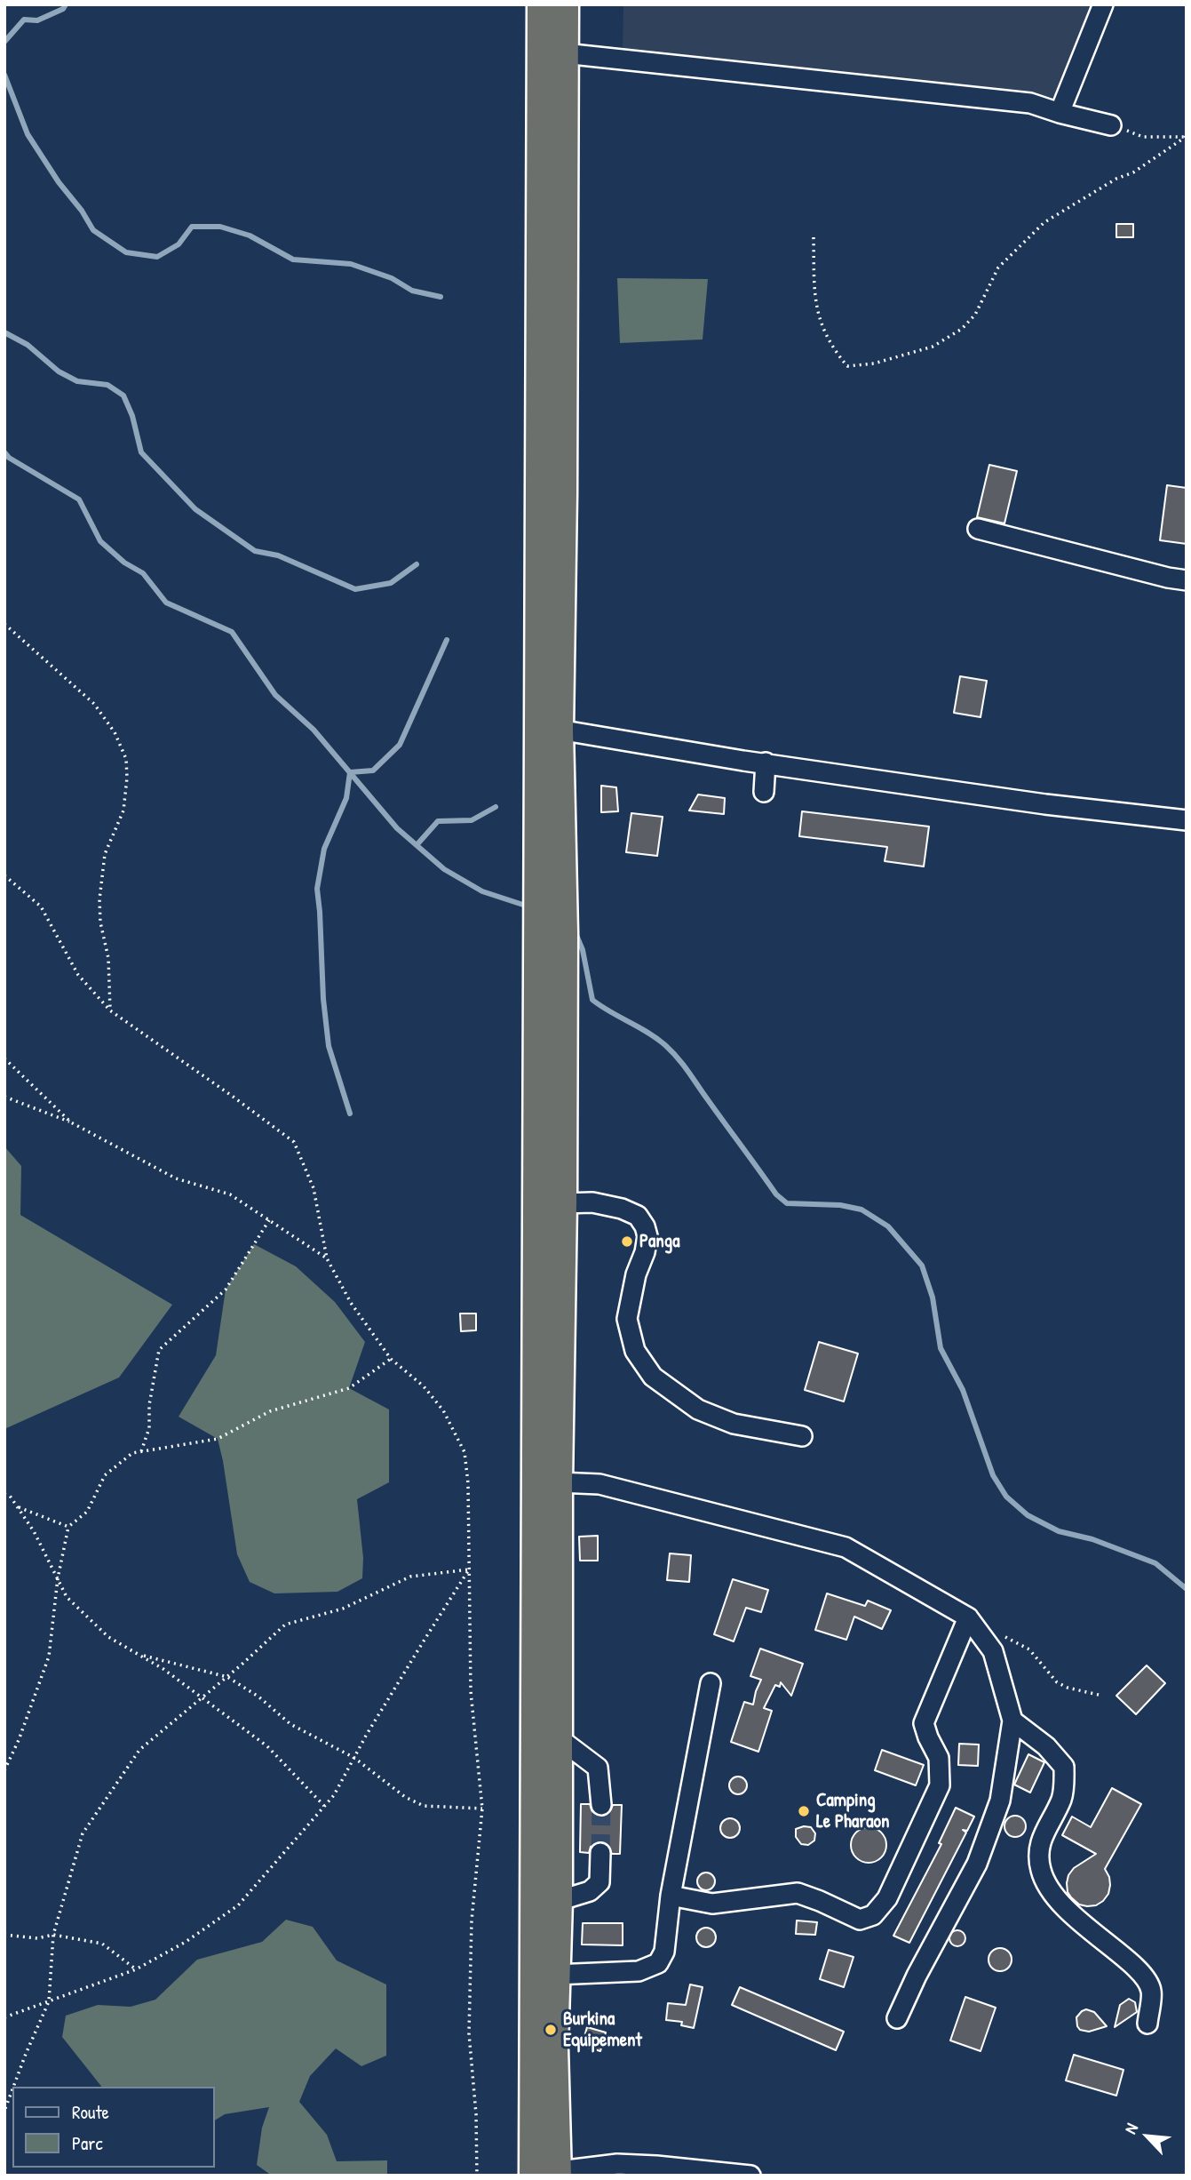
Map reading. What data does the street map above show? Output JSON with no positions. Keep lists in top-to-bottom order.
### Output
{
  "places": ["Panga", "Camping Le Pharaon", "Burkina Equipement"],
  "legend": ["Route", "Parc"],
  "north": "top left"
}
